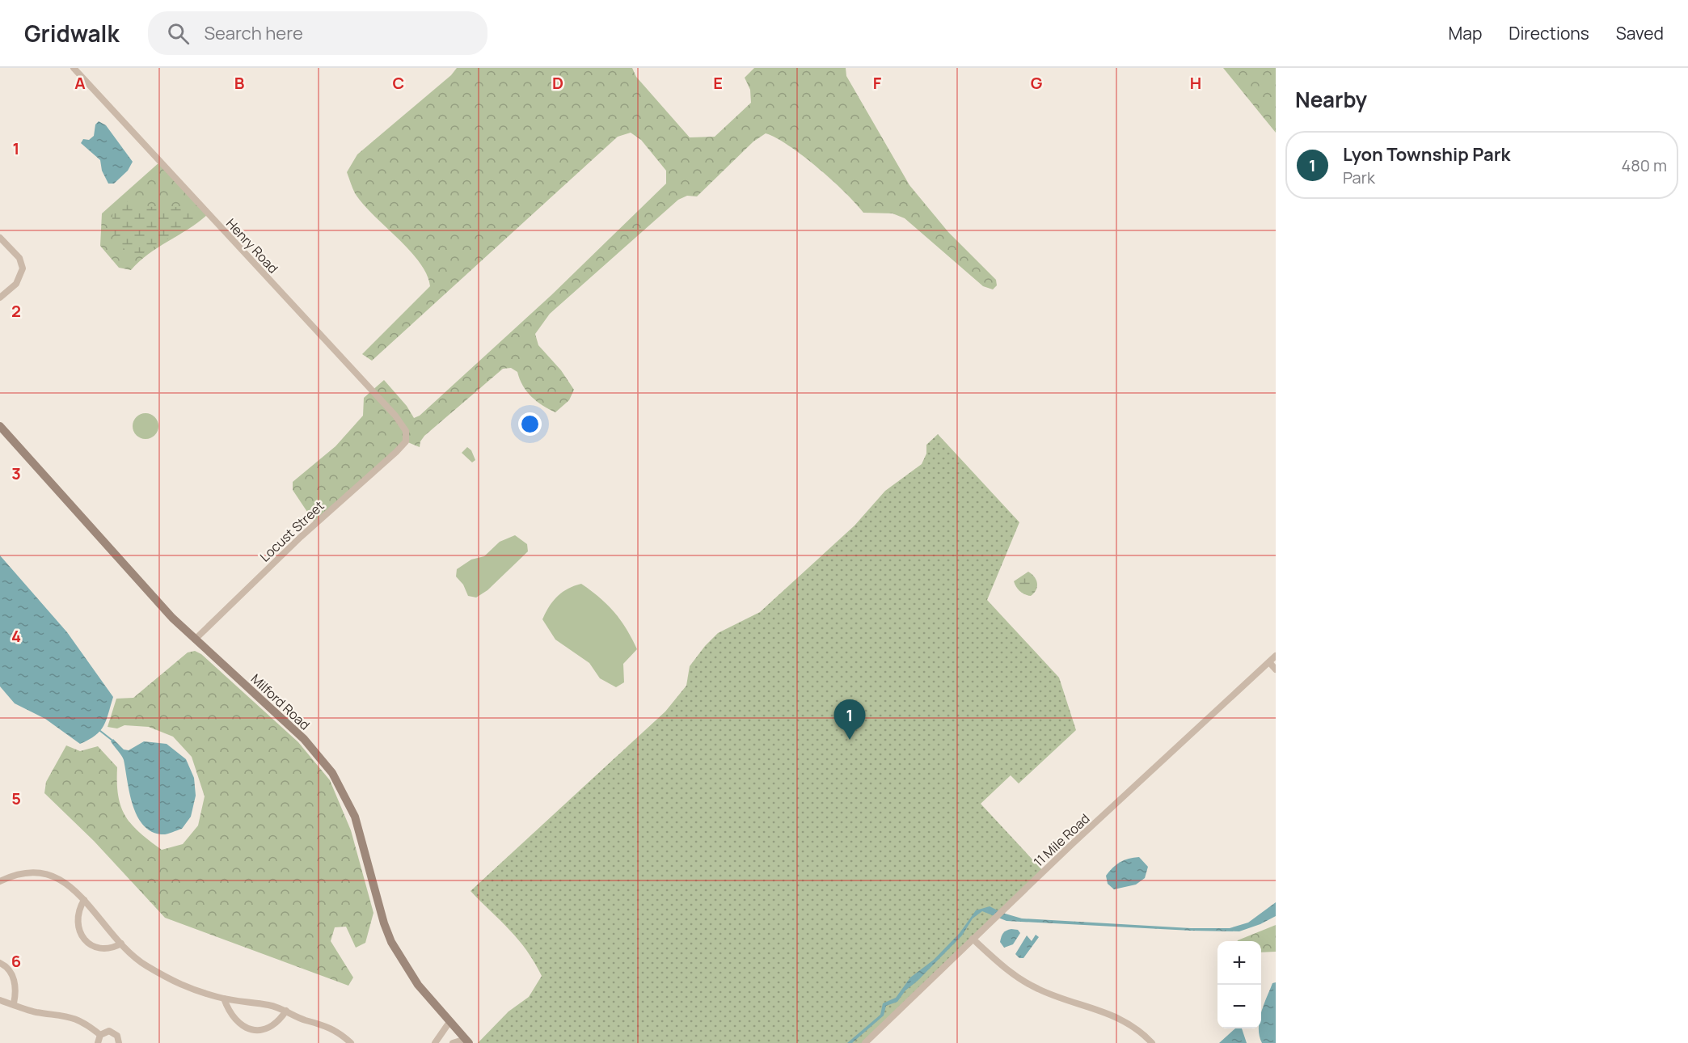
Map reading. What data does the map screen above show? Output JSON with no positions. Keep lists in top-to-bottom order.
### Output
{
  "streets": {
    "street": [
      "Henry Road",
      "Locust Street",
      "Milford Road",
      "11 Mile Road"
    ]
  },
  "crossings": [
    ["Henry Road", "Locust Street"],
    ["Locust Street", "Milford Road"]
  ],
  "page": {
    "header": "Gridwalk",
    "search": "Search here",
    "nav": ["Map", "Directions", "Saved"],
    "heading": "Nearby",
    "list": [
      {
        "mark": "1",
        "name": "Lyon Township Park",
        "note": "Park",
        "value": "480 m"
      }
    ],
    "pins": "1",
    "map_buttons": ["+", "−"]
  },
  "grid": {
    "columns": [
      "A",
      "B",
      "C",
      "D",
      "E",
      "F",
      "G",
      "H"
    ],
    "rows": [
      "1",
      "2",
      "3",
      "4",
      "5",
      "6"
    ]
  }
}
